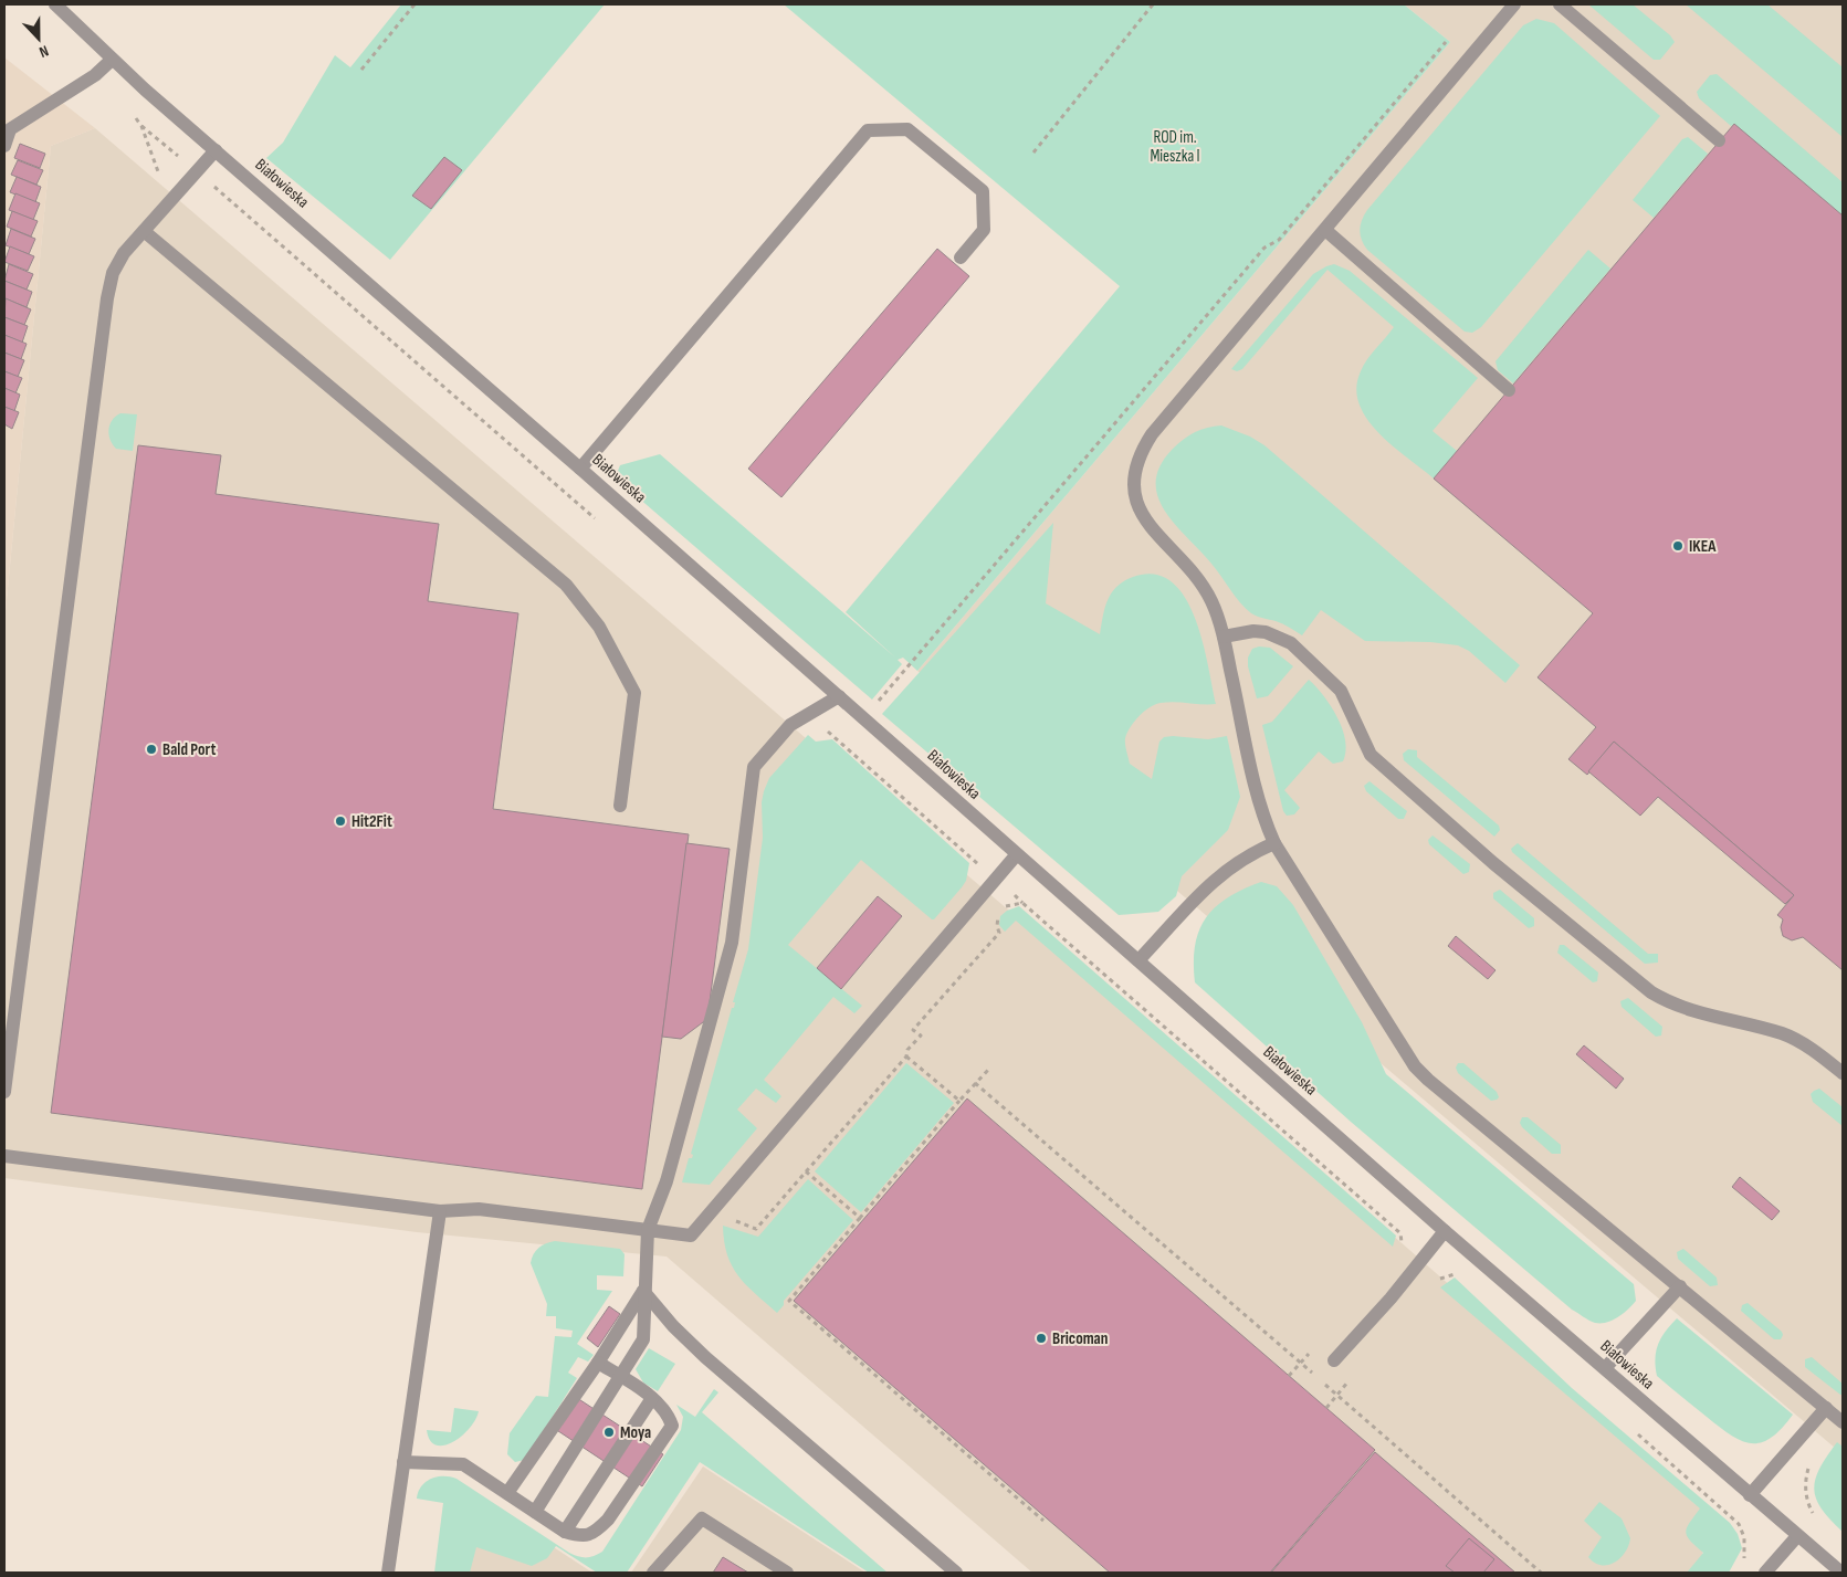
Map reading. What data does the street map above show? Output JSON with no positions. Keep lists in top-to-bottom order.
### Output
{
  "streets": {
    "street": ["Białowieska"]
  },
  "parks": ["ROD im. Mieszka I"],
  "places": [
    "IKEA",
    "Bald Port",
    "Hit2Fit",
    "Bricoman",
    "Moya"
  ],
  "north": "bottom"
}
